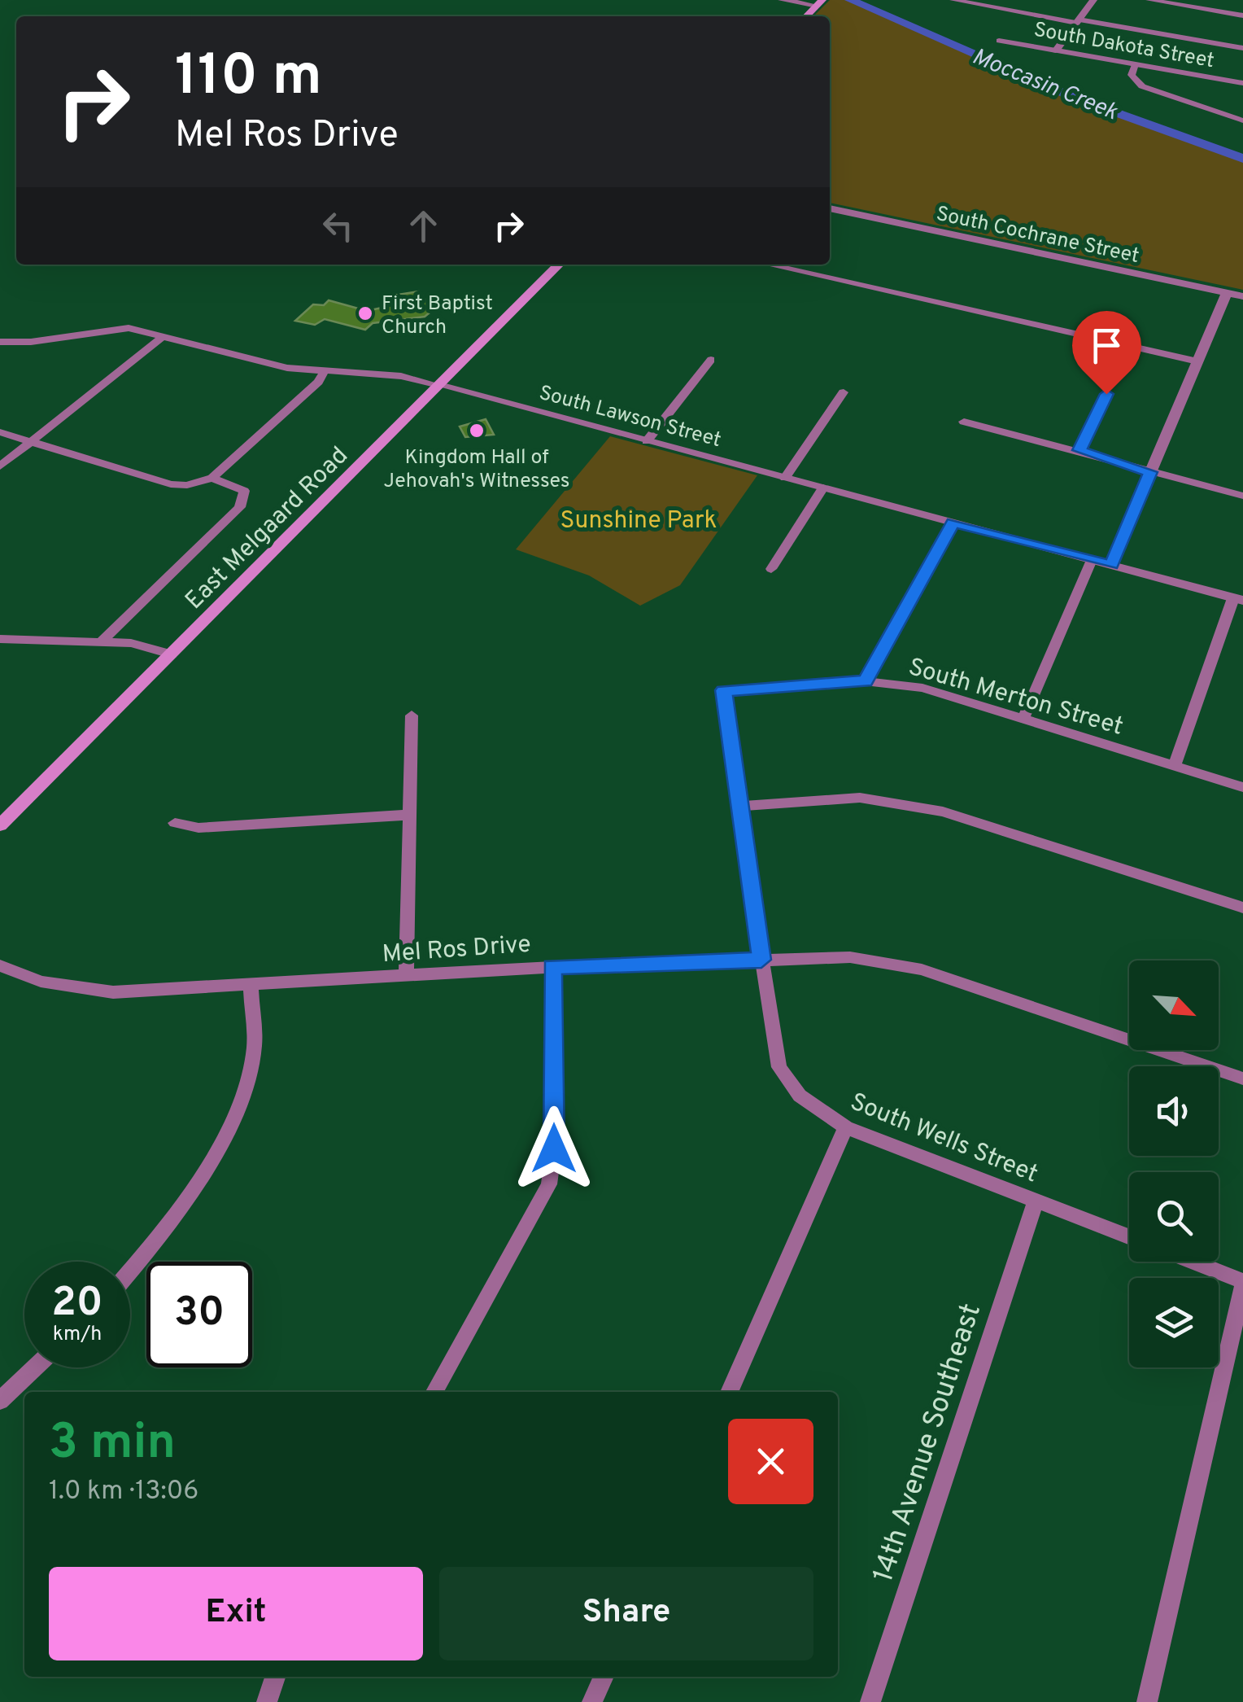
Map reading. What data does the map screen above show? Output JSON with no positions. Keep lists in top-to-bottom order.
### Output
{
  "streets": {
    "main road": ["East Melgaard Road"],
    "street": [
      "South Dakota Street",
      "South Cochrane Street",
      "South Lawson Street",
      "South Merton Street",
      "Mel Ros Drive",
      "South Wells Street",
      "14th Avenue Southeast"
    ]
  },
  "crossings": [
    ["South Lawson Street", "East Melgaard Road"],
    ["South Merton Street", "South Wells Street"],
    ["Mel Ros Drive", "South Wells Street"],
    ["South Wells Street", "14th Avenue Southeast"]
  ],
  "water": ["Moccasin Creek"],
  "parks": ["Sunshine Park"],
  "places": ["First Baptist Church", "Kingdom Hall of Jehovah's Witnesses"],
  "north": "bottom right",
  "page": {
    "turn": ["110 m", "Mel Ros Drive"],
    "speed": "20 km/h",
    "limit": "30",
    "heading": ["3 min", "1.0 km · 13:06"],
    "buttons": ["Exit", "Share"]
  }
}
